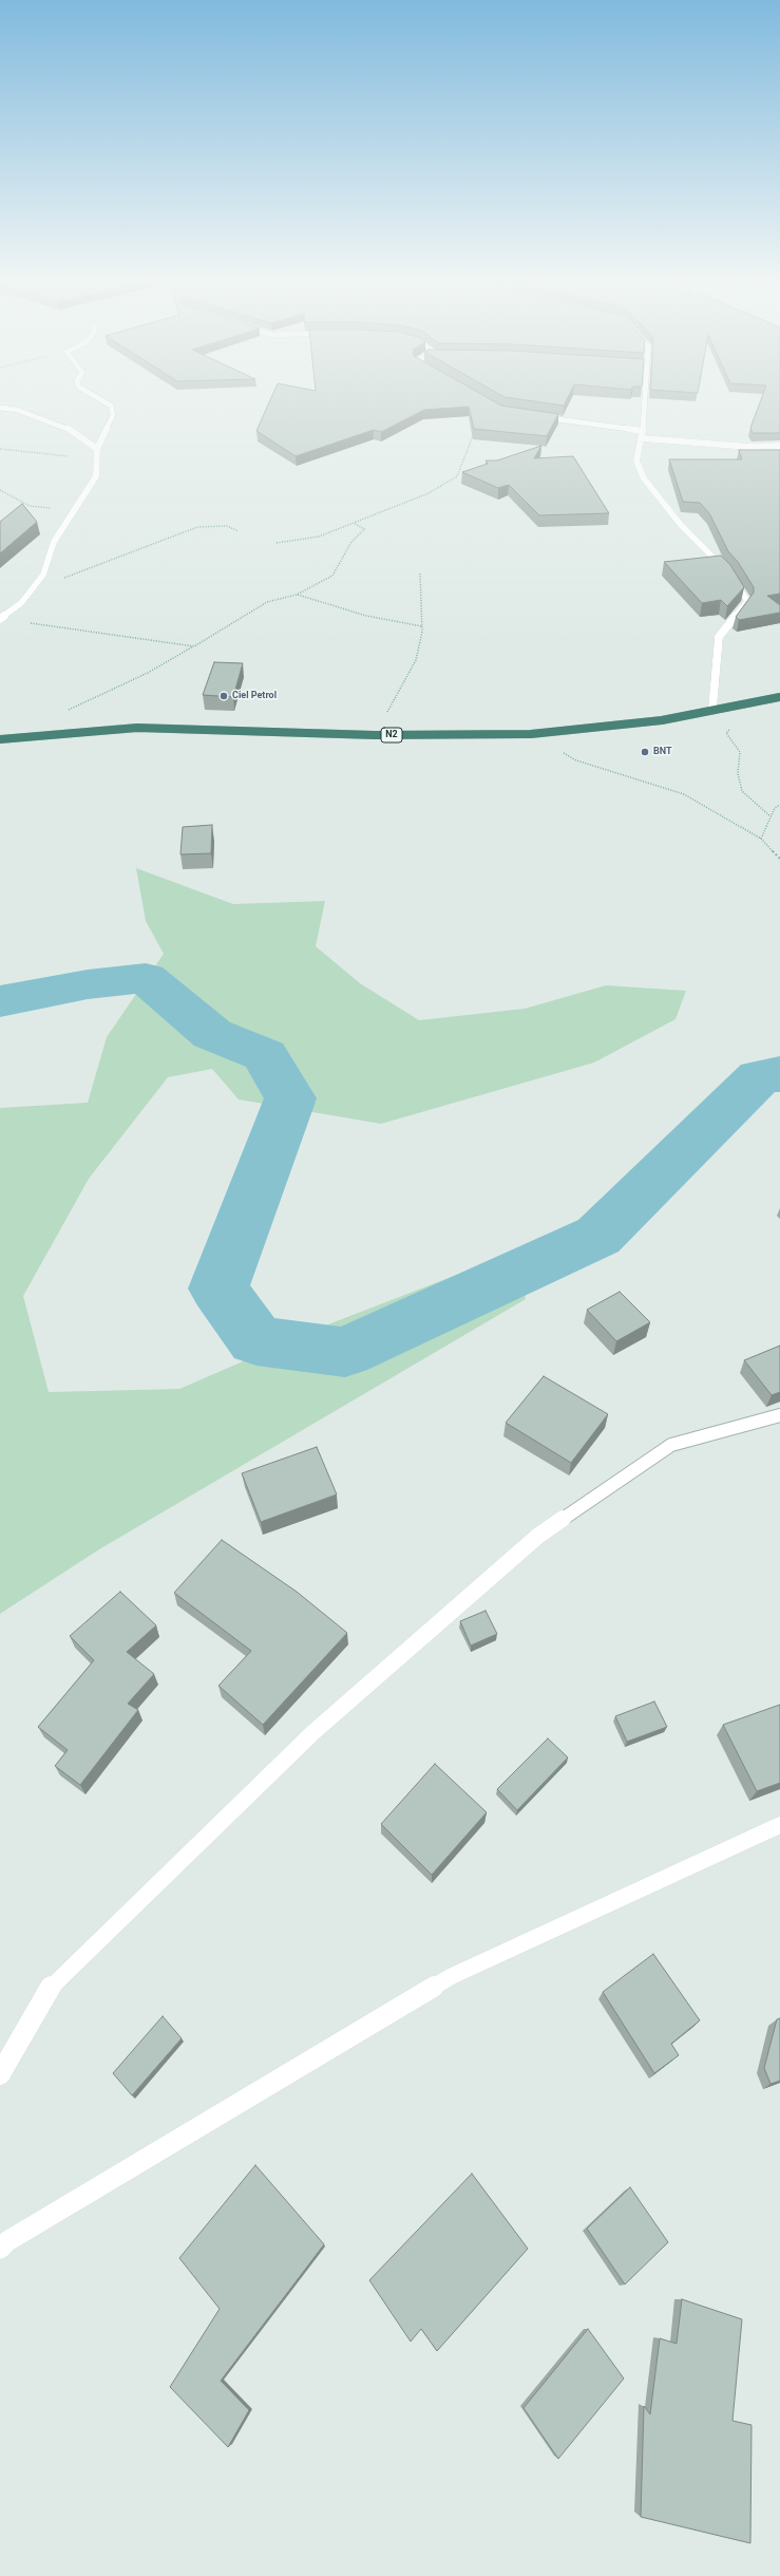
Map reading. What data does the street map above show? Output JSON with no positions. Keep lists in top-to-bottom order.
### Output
{
  "streets": {
    "highway": ["N2"]
  },
  "places": ["Ciel Petrol", "BNT"]
}
